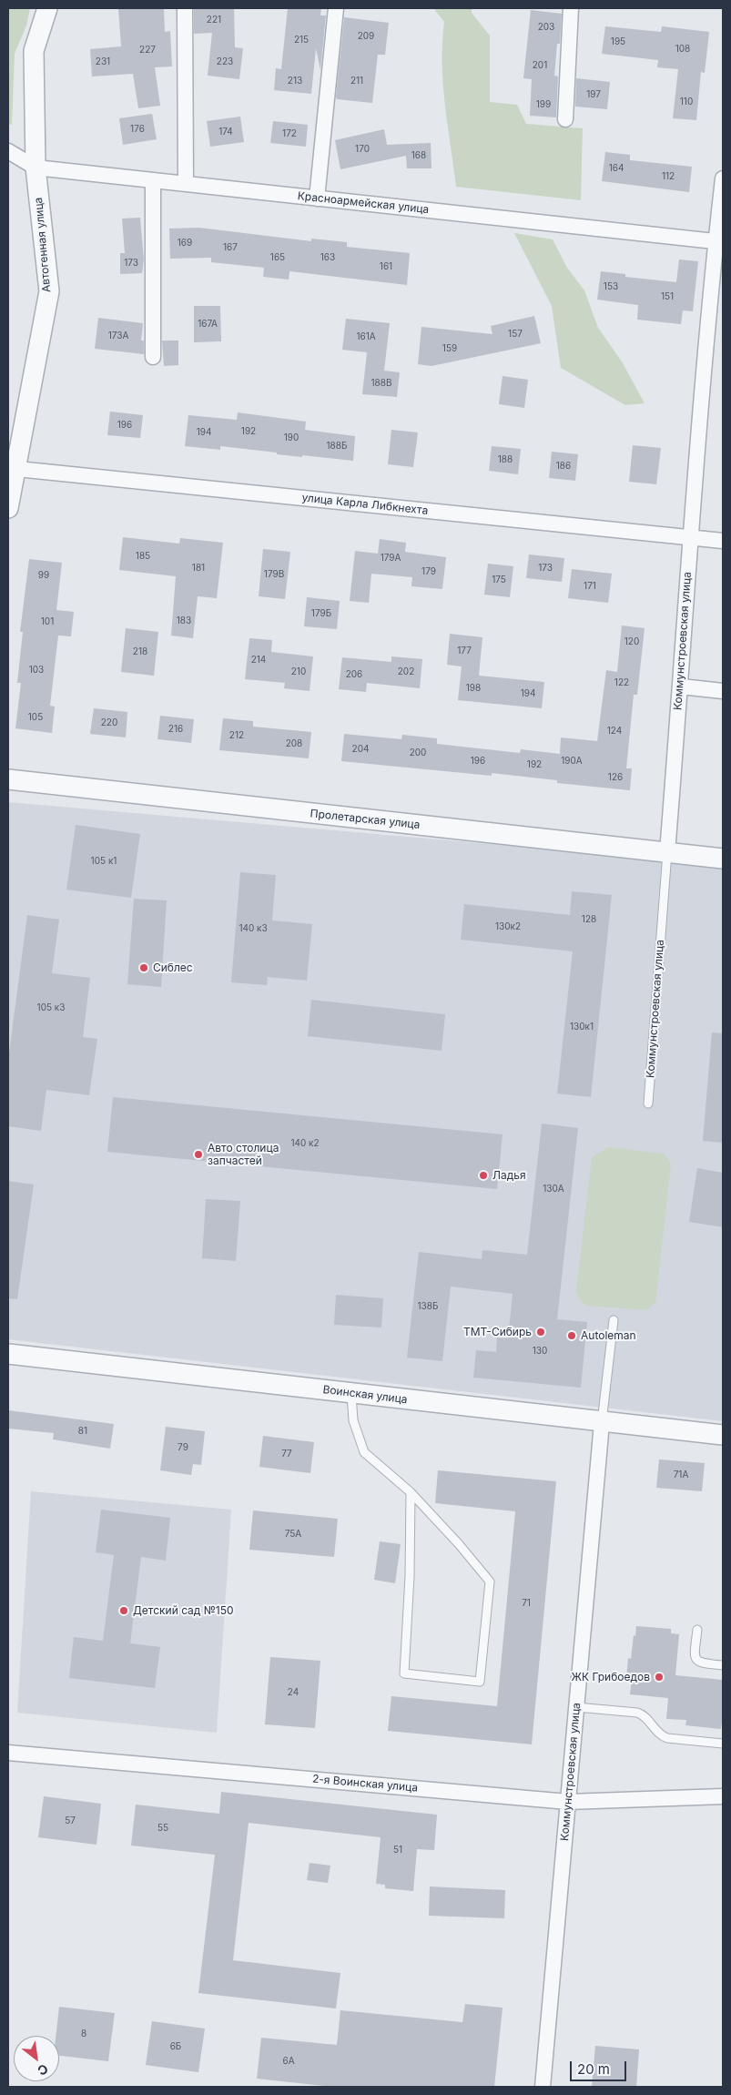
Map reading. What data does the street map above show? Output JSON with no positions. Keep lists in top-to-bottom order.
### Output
{
  "streets": {
    "street": [
      "Красноармейская улица",
      "Автогенная улица",
      "улица Карла Либкнехта",
      "Коммунстроевская улица",
      "Пролетарская улица",
      "Воинская улица",
      "2-я Воинская улица"
    ]
  },
  "crossings": [
    ["Красноармейская улица", "Автогенная улица"],
    ["Красноармейская улица", "Коммунстроевская улица"],
    ["Автогенная улица", "улица Карла Либкнехта"],
    ["улица Карла Либкнехта", "Коммунстроевская улица"],
    ["Коммунстроевская улица", "Пролетарская улица"],
    ["Коммунстроевская улица", "Воинская улица"],
    ["Коммунстроевская улица", "2-я Воинская улица"]
  ],
  "places": [
    "Сиблес",
    "Авто столица запчастей",
    "Ладья",
    "ТМТ-Сибирь",
    "Autoleman",
    "Детский сад №150",
    "ЖК Грибоедов"
  ],
  "house_numbers": [
    "221",
    "203",
    "209",
    "215",
    "195",
    "108",
    "227",
    "231",
    "223",
    "201",
    "213",
    "211",
    "197",
    "110",
    "199",
    "176",
    "174",
    "172",
    "170",
    "168",
    "164",
    "112",
    "169",
    "167",
    "165",
    "163",
    "173",
    "161",
    "153",
    "151",
    "167А",
    "157",
    "173А",
    "161А",
    "159",
    "188В",
    "196",
    "192",
    "194",
    "190",
    "188Б",
    "188",
    "186",
    "185",
    "179А",
    "181",
    "173",
    "179",
    "179В",
    "99",
    "175",
    "171",
    "179Б",
    "183",
    "101",
    "120",
    "177",
    "218",
    "214",
    "103",
    "210",
    "202",
    "206",
    "122",
    "198",
    "194",
    "105",
    "220",
    "216",
    "124",
    "212",
    "208",
    "204",
    "200",
    "196",
    "190А",
    "192",
    "126",
    "105 к1",
    "128",
    "130к2",
    "140 к3",
    "105 к3",
    "130к1",
    "140 к2",
    "130А",
    "138Б",
    "130",
    "81",
    "79",
    "77",
    "71А",
    "75А",
    "71",
    "24",
    "57",
    "55",
    "51",
    "8",
    "6Б",
    "6А"
  ],
  "scale_bar": "20 m",
  "north": "bottom right"
}
